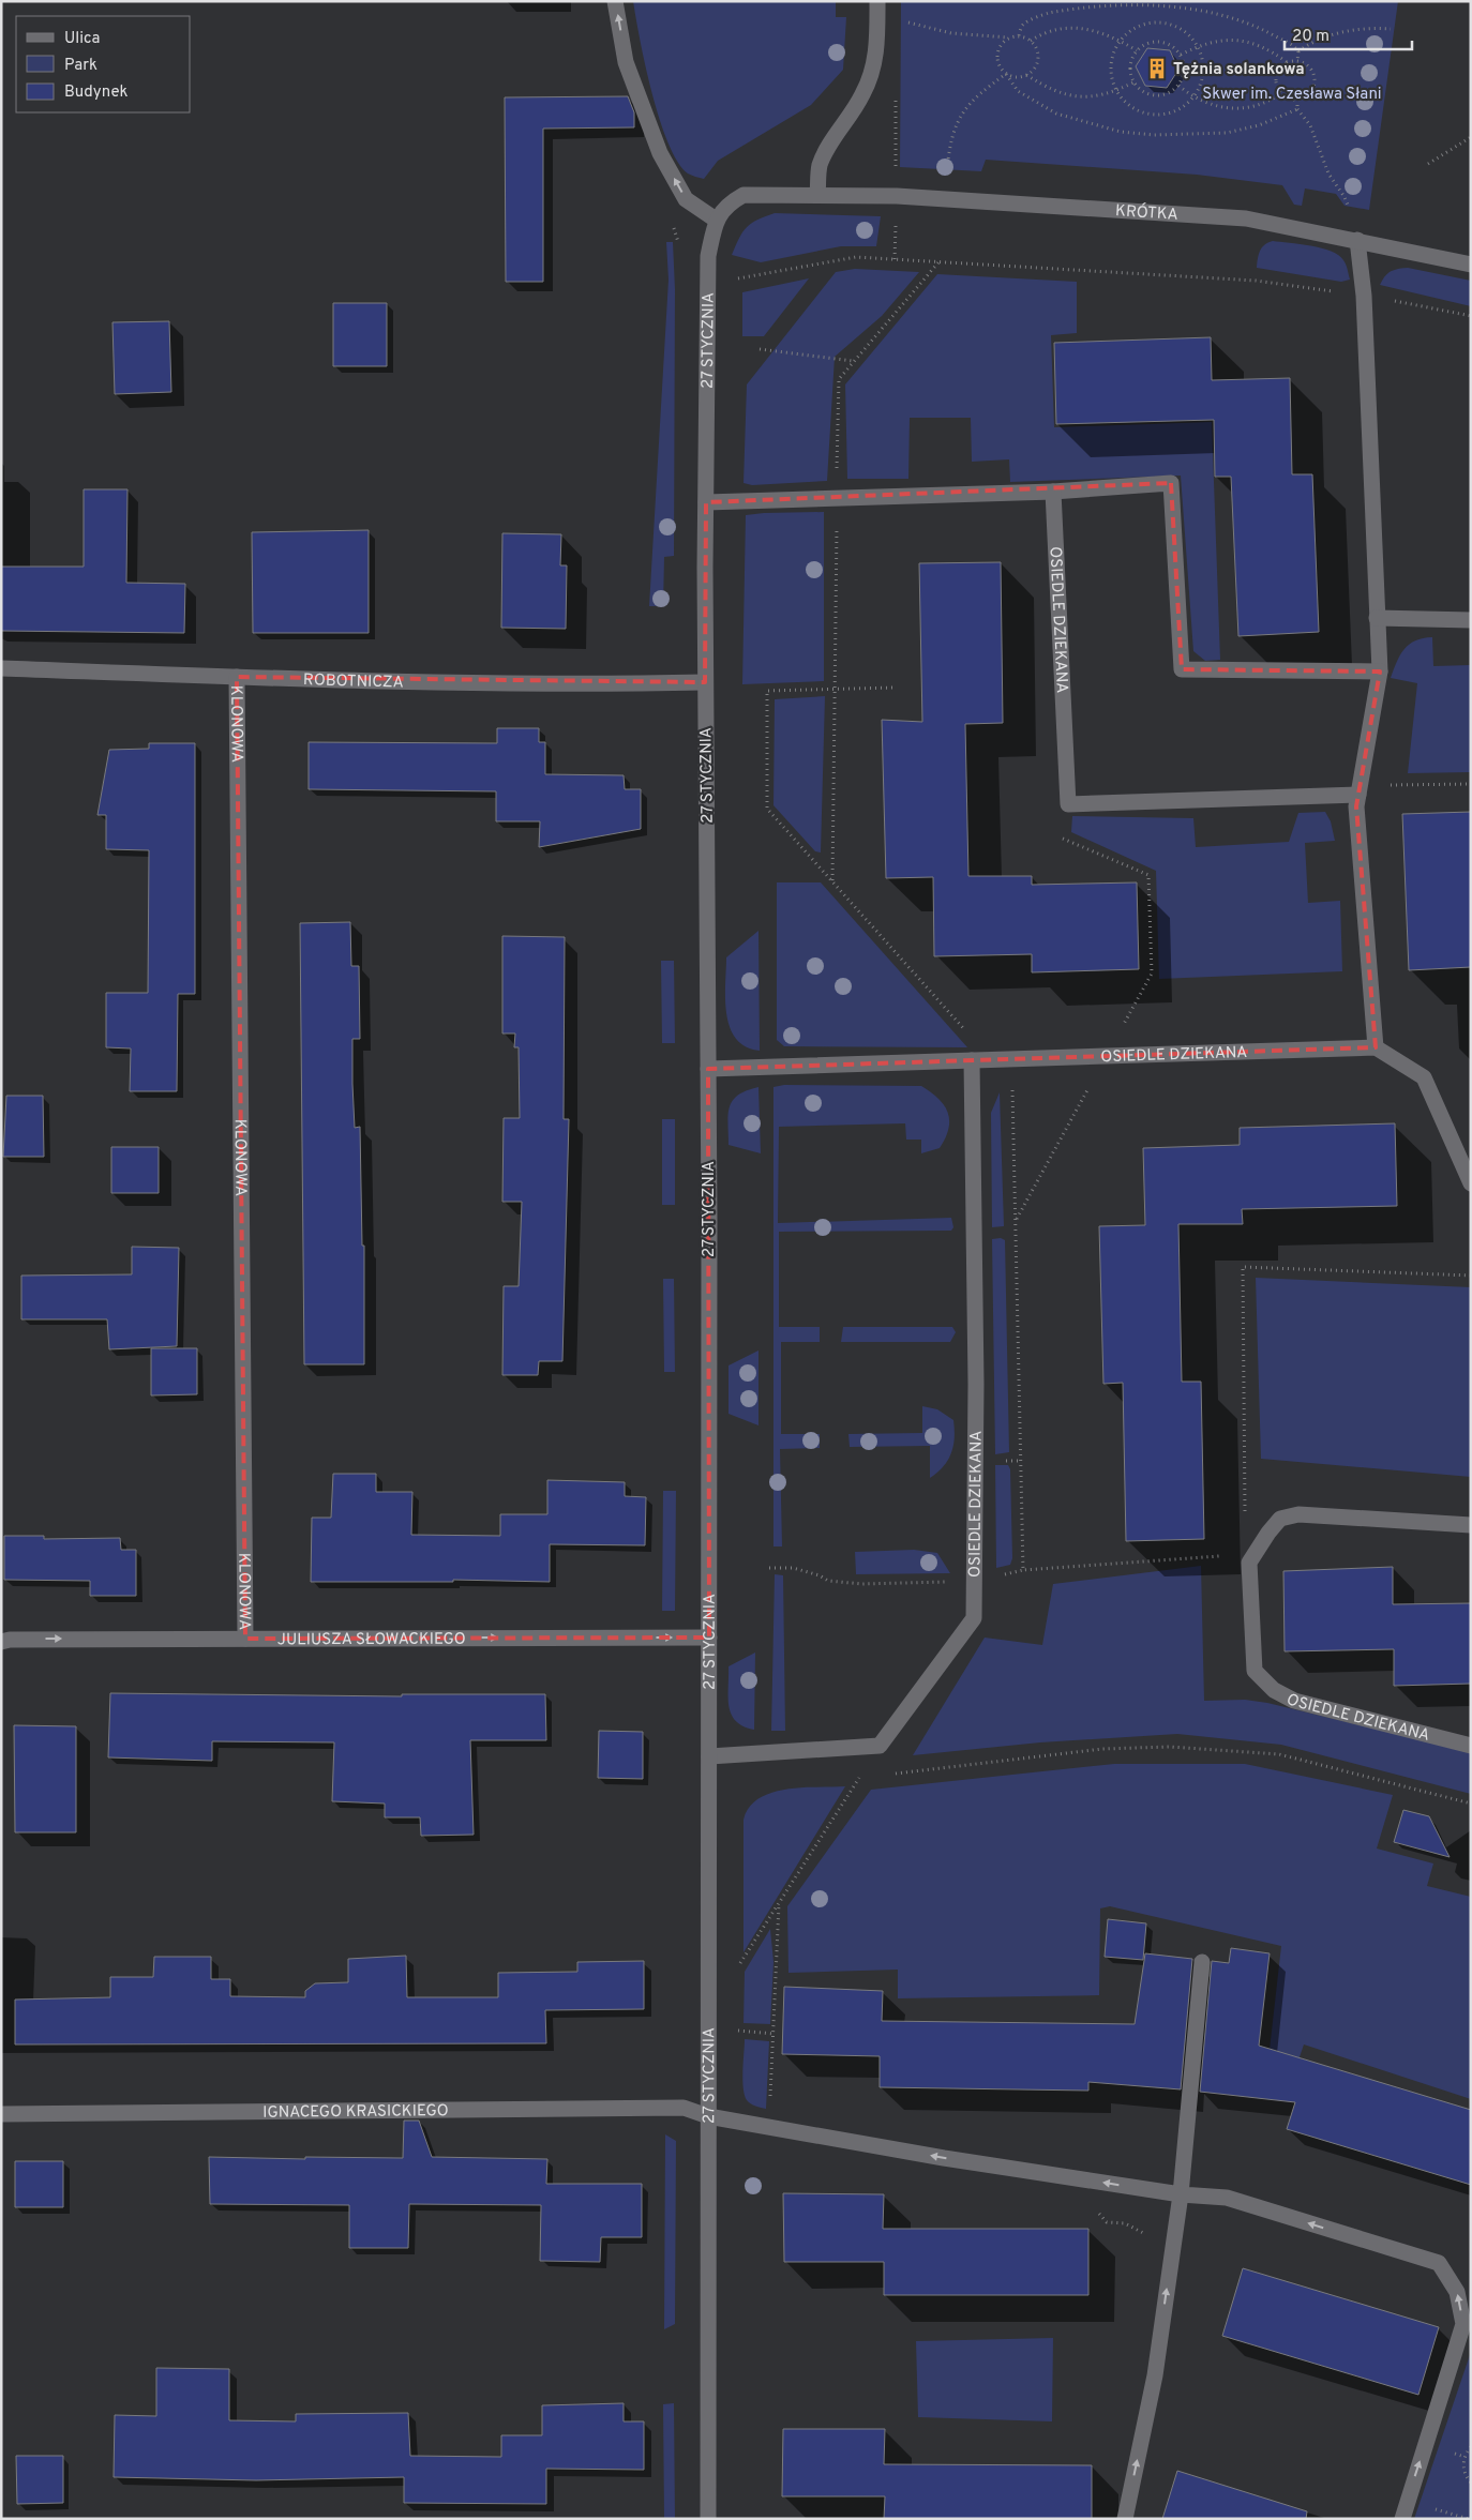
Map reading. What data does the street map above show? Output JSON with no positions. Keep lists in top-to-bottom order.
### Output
{
  "streets": {
    "street": [
      "KRÓTKA",
      "27 STYCZNIA",
      "OSIEDLE DZIEKANA",
      "ROBOTNICZA",
      "KLONOWA",
      "JULIUSZA SŁOWACKIEGO",
      "IGNACEGO KRASICKIEGO"
    ]
  },
  "crossings": [
    ["27 STYCZNIA", "OSIEDLE DZIEKANA"],
    ["27 STYCZNIA", "ROBOTNICZA"],
    ["27 STYCZNIA", "JULIUSZA SŁOWACKIEGO"],
    ["27 STYCZNIA", "IGNACEGO KRASICKIEGO"],
    ["ROBOTNICZA", "KLONOWA"],
    ["KLONOWA", "JULIUSZA SŁOWACKIEGO"]
  ],
  "one_way": ["JULIUSZA SŁOWACKIEGO"],
  "parks": ["Skwer im. Czesława Słani"],
  "places": {
    "building": ["Tężnia solankowa"]
  },
  "legend": ["Ulica", "Park", "Budynek"],
  "scale_bar": "20 m"
}
